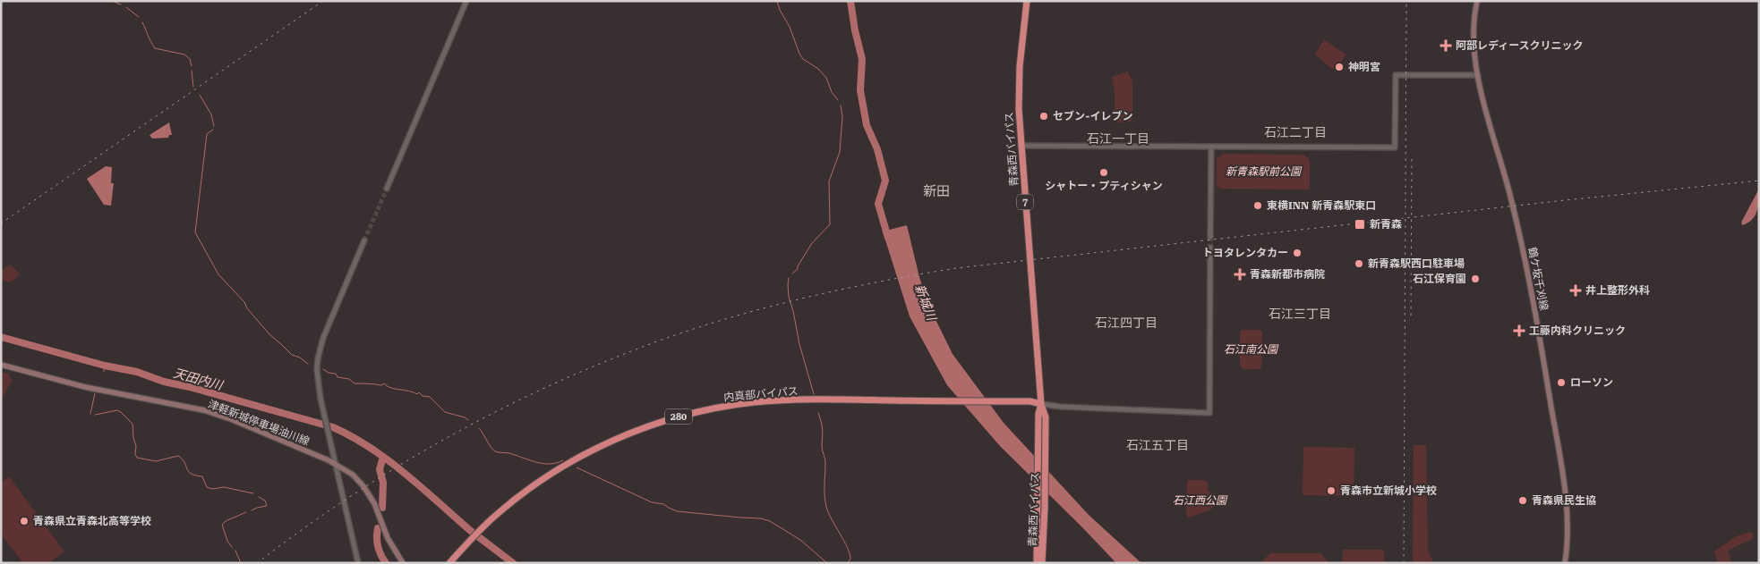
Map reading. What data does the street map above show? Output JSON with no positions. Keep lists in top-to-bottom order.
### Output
{
  "streets": {
    "highway": [
      "青森西バイパス",
      "7",
      "内真部バイパス",
      "280"
    ],
    "main road": ["鶴ケ坂千刈線", "津軽新城停車場油川線"]
  },
  "crossings": [
    ["青森西バイパス", "内真部バイパス"]
  ],
  "districts": [
    "石江二丁目",
    "石江一丁目",
    "新田",
    "石江三丁目",
    "石江四丁目",
    "石江五丁目"
  ],
  "water": ["新城川", "天田内川"],
  "parks": ["新青森駅前公園", "石江南公園", "石江西公園"],
  "places": {
    "health": [
      "阿部レディースクリニック",
      "青森新都市病院",
      "井上整形外科",
      "工藤内科クリニック"
    ],
    "other": [
      "神明宮",
      "セブン-イレブン",
      "シャトー・プティシャン",
      "東横INN 新青森駅東口",
      "トヨタレンタカー",
      "新青森駅西口駐車場",
      "石江保育園",
      "ローソン",
      "青森市立新城小学校",
      "青森県民生協",
      "青森県立青森北高等学校"
    ],
    "transit": ["新青森"]
  }
}
